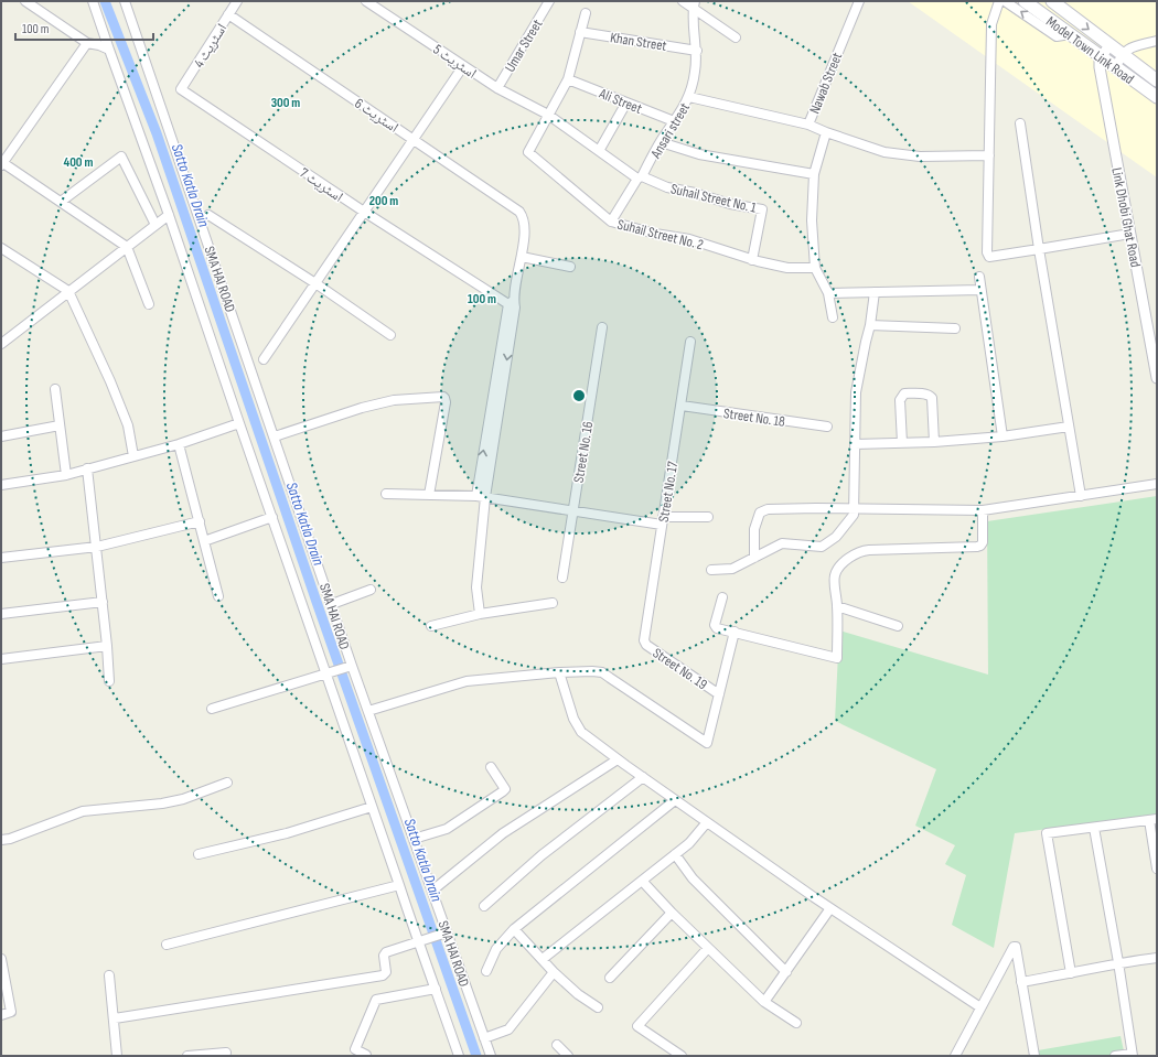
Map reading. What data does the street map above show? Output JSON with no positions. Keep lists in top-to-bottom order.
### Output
{
  "streets": {
    "main road": ["Model Town Link Road"],
    "street": [
      "Khan Street",
      "اسٹریٹ 4",
      "Umar Street",
      "اسٹریٹ 5",
      "Nawab Street",
      "Ali Street",
      "اسٹریٹ 6",
      "Ansari street",
      "اسٹریٹ 7",
      "Suhail Street No. 1",
      "Link Dhobi Ghat Road",
      "Suhail Street No. 2",
      "SMA HAI ROAD",
      "Street No. 18",
      "Street No. 16",
      "Street No. 17",
      "Street No. 19"
    ]
  },
  "crossings": [
    ["Khan Street", "Ansari street"],
    ["اسٹریٹ 4", "اسٹریٹ 6"],
    ["اسٹریٹ 4", "اسٹریٹ 7"],
    ["Umar Street", "اسٹریٹ 5"],
    ["Model Town Link Road", "Link Dhobi Ghat Road"],
    ["اسٹریٹ 5", "Suhail Street No. 1"],
    ["اسٹریٹ 5", "Suhail Street No. 2"],
    ["Nawab Street", "Ansari street"],
    ["Ali Street", "Ansari street"],
    ["Ansari street", "Suhail Street No. 1"],
    ["Ansari street", "Suhail Street No. 2"],
    ["Suhail Street No. 1", "Suhail Street No. 2"],
    ["Street No. 18", "Street No. 17"],
    ["Street No. 17", "Street No. 19"]
  ],
  "water": ["Satto Katla Drain"],
  "scale_bar": "100 m",
  "rings": [
    "300 m",
    "400 m",
    "200 m",
    "100 m"
  ]
}
